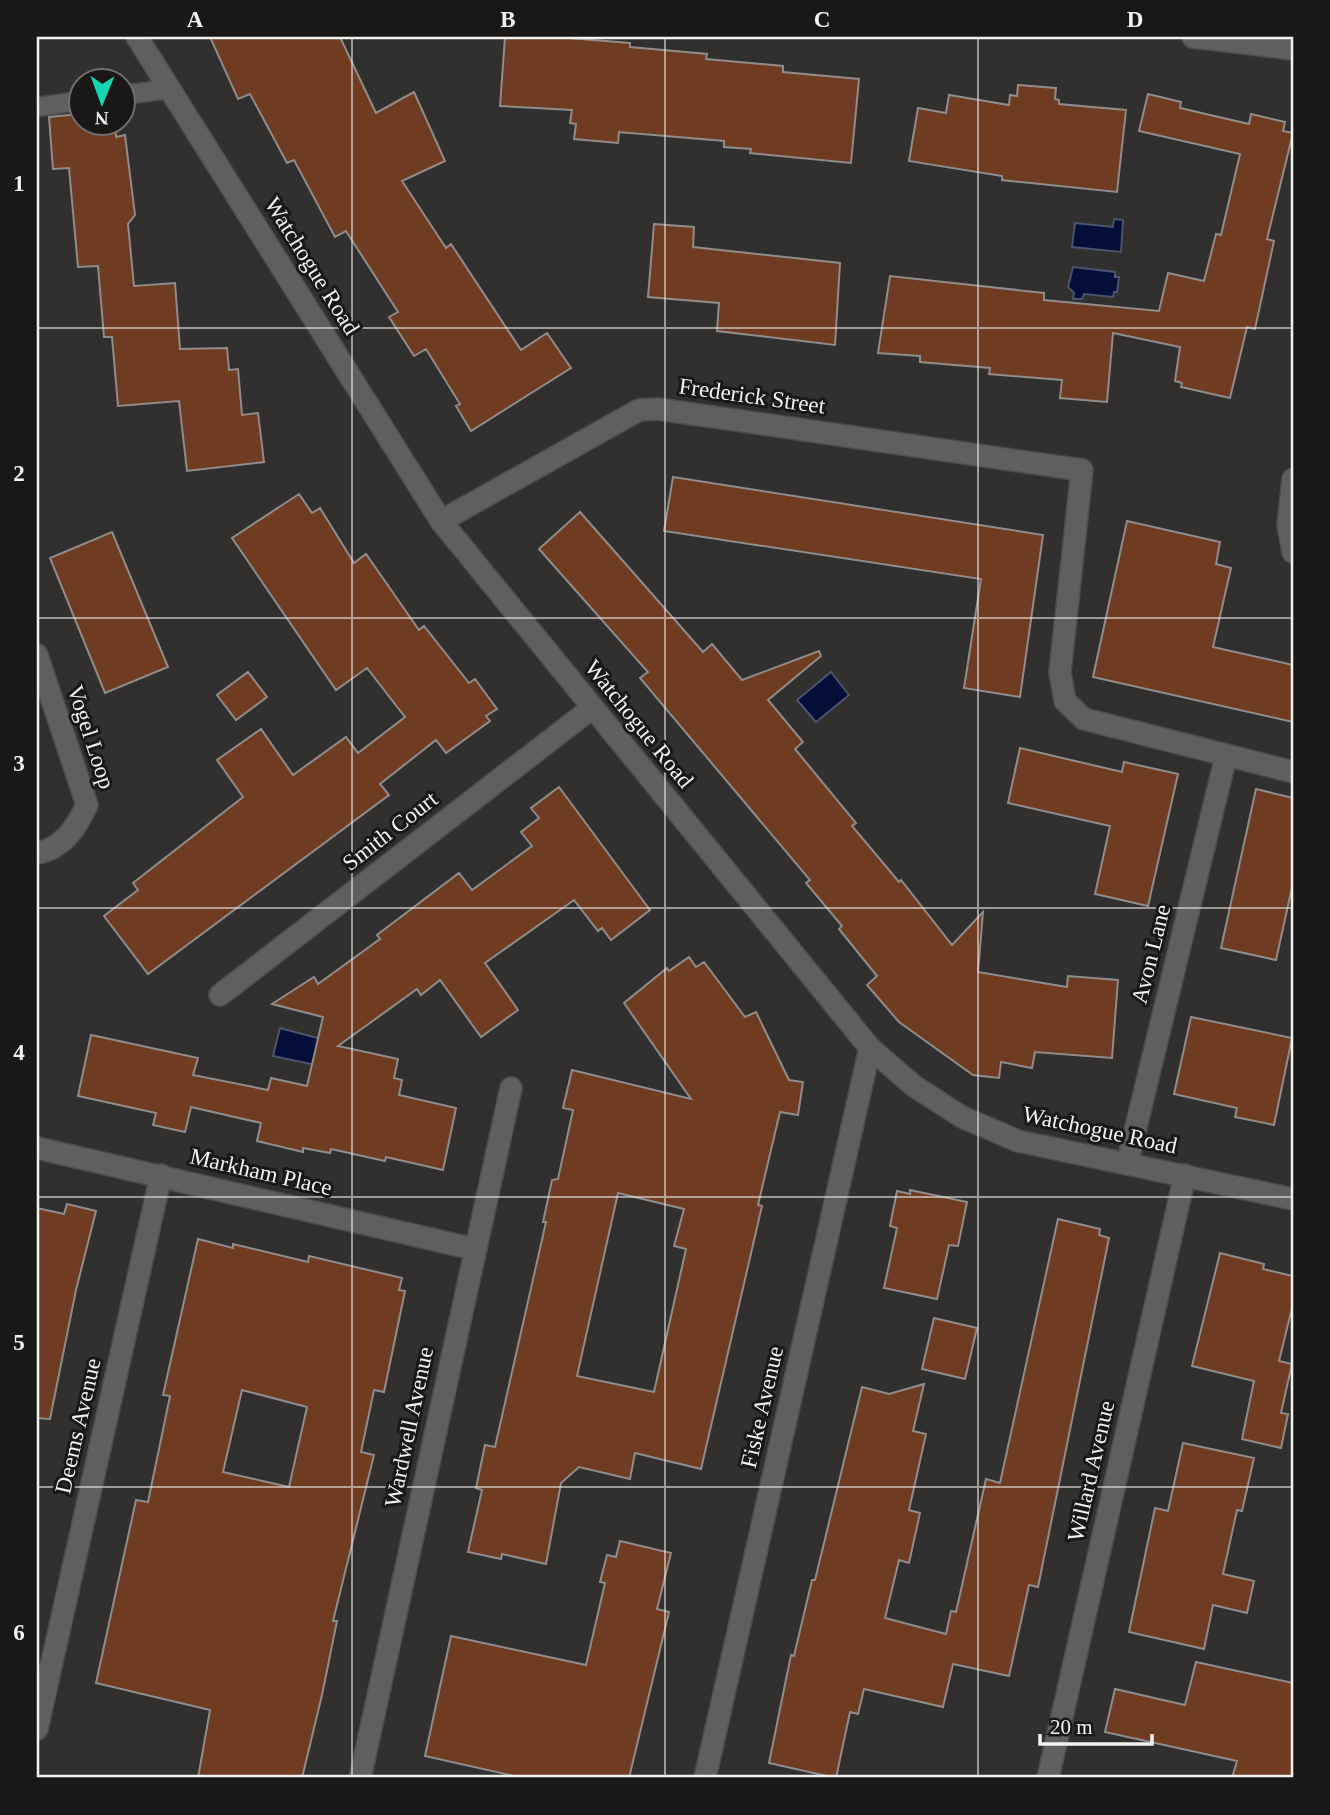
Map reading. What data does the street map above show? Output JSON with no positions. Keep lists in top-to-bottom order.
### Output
{
  "streets": {
    "street": [
      "Watchogue Road",
      "Frederick Street",
      "Vogel Loop",
      "Smith Court",
      "Avon Lane",
      "Markham Place",
      "Fiske Avenue",
      "Deems Avenue",
      "Wardwell Avenue",
      "Willard Avenue"
    ]
  },
  "crossings": [
    ["Watchogue Road", "Frederick Street"],
    ["Watchogue Road", "Smith Court"],
    ["Watchogue Road", "Avon Lane"],
    ["Watchogue Road", "Fiske Avenue"],
    ["Watchogue Road", "Willard Avenue"],
    ["Frederick Street", "Avon Lane"],
    ["Markham Place", "Deems Avenue"],
    ["Markham Place", "Wardwell Avenue"]
  ],
  "scale_bar": "20 m",
  "north": "bottom",
  "grid": {
    "columns": [
      "A",
      "B",
      "C",
      "D"
    ],
    "rows": [
      "1",
      "2",
      "3",
      "4",
      "5",
      "6"
    ]
  }
}
